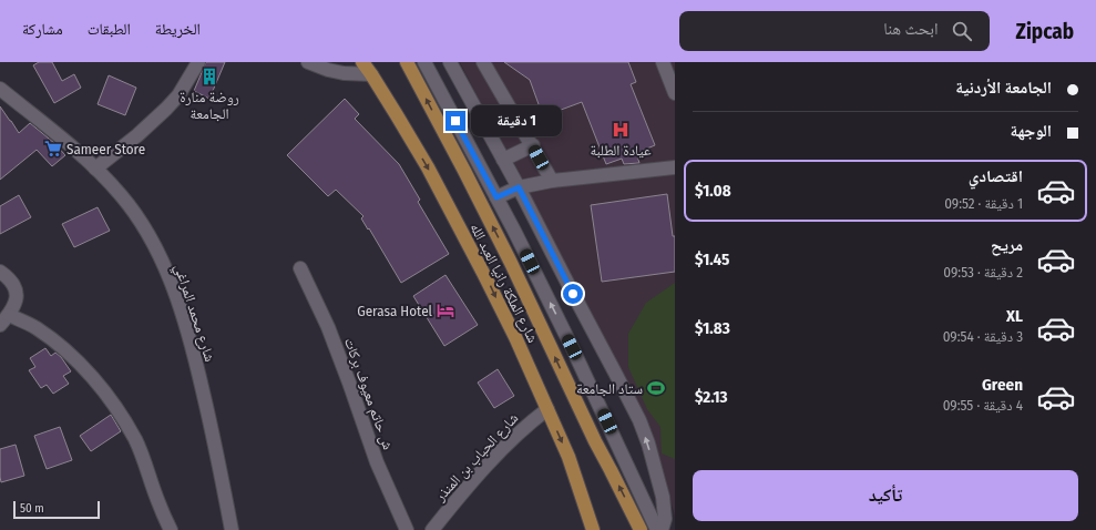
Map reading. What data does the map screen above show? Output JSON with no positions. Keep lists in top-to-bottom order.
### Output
{
  "streets": {
    "main road": ["شارع الملكة رانيا العبد الله"],
    "street": ["شارع محمد المراغي", "ش حاتم معيوف بركات", "شارع الحباب بن المنذر"]
  },
  "crossings": [
    ["شارع الملكة رانيا العبد الله", "شارع الحباب بن المنذر"]
  ],
  "places": {
    "building": ["روضة منارة الجامعة"],
    "hospital": ["عيادة الطلبة"],
    "supermarket": ["Sameer Store"],
    "hotel": ["Gerasa Hotel"],
    "sports": ["ستاد الجامعة"]
  },
  "scale_bar": "50 m",
  "page": {
    "header": "Zipcab",
    "search": "ابحث هنا",
    "nav": ["الخريطة", "الطبقات", "مشاركة"],
    "banner": ["الجامعة الأردنية", "الوجهة"],
    "bubble": "1 دقيقة",
    "list": [
      {
        "name": "اقتصادي",
        "note": "1 دقيقة · 09:52",
        "value": "$1.08"
      },
      {
        "name": "مريح",
        "note": "2 دقيقة · 09:53",
        "value": "$1.45"
      },
      {
        "name": "XL",
        "note": "3 دقيقة · 09:54",
        "value": "$1.83"
      },
      {
        "name": "Green",
        "note": "4 دقيقة · 09:55",
        "value": "$2.13"
      }
    ],
    "buttons": "تأكيد",
    "scale": "50 m"
  }
}
